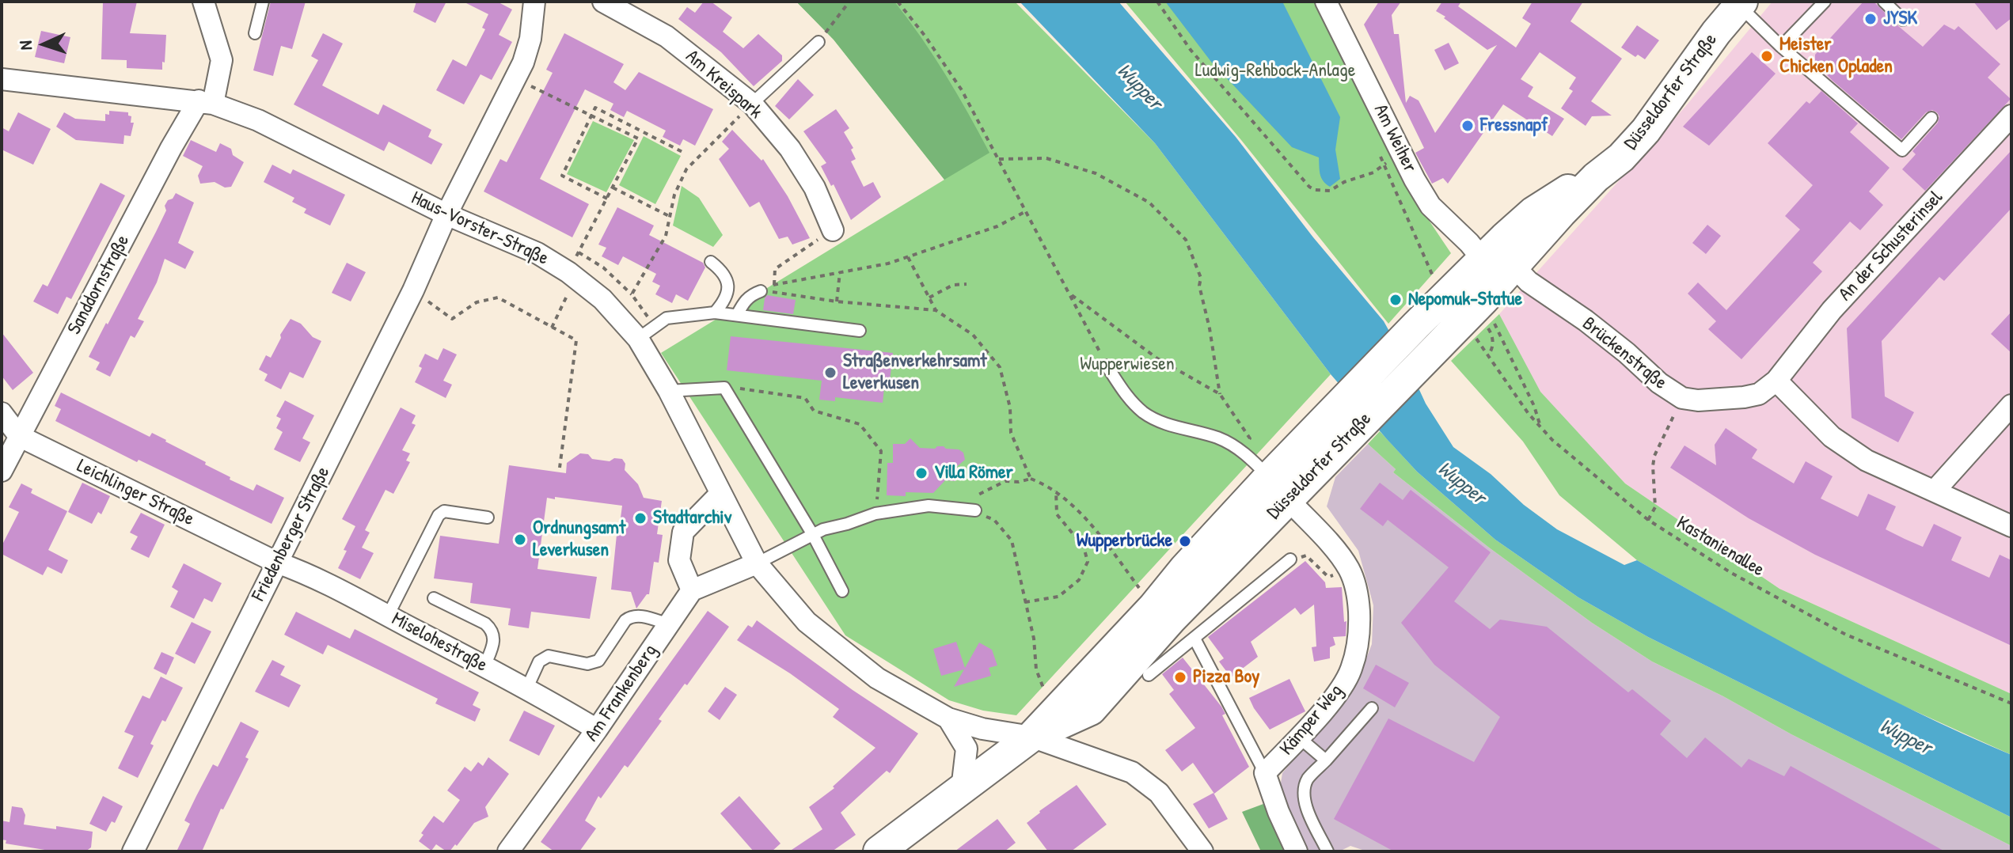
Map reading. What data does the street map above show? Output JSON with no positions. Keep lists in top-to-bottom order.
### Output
{
  "streets": {
    "main road": ["Düsseldorfer Straße"],
    "street": [
      "Am Kreispark",
      "Am Weiher",
      "Haus-Vorster-Straße",
      "An der Schusterinsel",
      "Sanddornstraße",
      "Brückenstraße",
      "Leichlinger Straße",
      "Friedenberger Straße",
      "Miselohestraße",
      "Am Frankenberg",
      "Kämper Weg"
    ],
    "path": ["Kastanienallee"]
  },
  "crossings": [
    ["Düsseldorfer Straße", "Am Weiher"],
    ["Düsseldorfer Straße", "Haus-Vorster-Straße"],
    ["Düsseldorfer Straße", "Brückenstraße"],
    ["Düsseldorfer Straße", "Kämper Weg"],
    ["Haus-Vorster-Straße", "Sanddornstraße"],
    ["Haus-Vorster-Straße", "Friedenberger Straße"],
    ["An der Schusterinsel", "Brückenstraße"],
    ["Sanddornstraße", "Leichlinger Straße"],
    ["Leichlinger Straße", "Friedenberger Straße"],
    ["Leichlinger Straße", "Miselohestraße"],
    ["Friedenberger Straße", "Miselohestraße"],
    ["Miselohestraße", "Am Frankenberg"]
  ],
  "water": ["Wupper"],
  "parks": ["Ludwig-Rehbock-Anlage", "Wupperwiesen"],
  "places": [
    "JYSK",
    "Meister Chicken Opladen",
    "Fressnapf",
    "Nepomuk-Statue",
    "Straßenverkehrsamt Leverkusen",
    "Villa Römer",
    "Stadtarchiv",
    "Ordnungsamt Leverkusen",
    "Wupperbrücke",
    "Pizza Boy"
  ],
  "north": "left"
}
